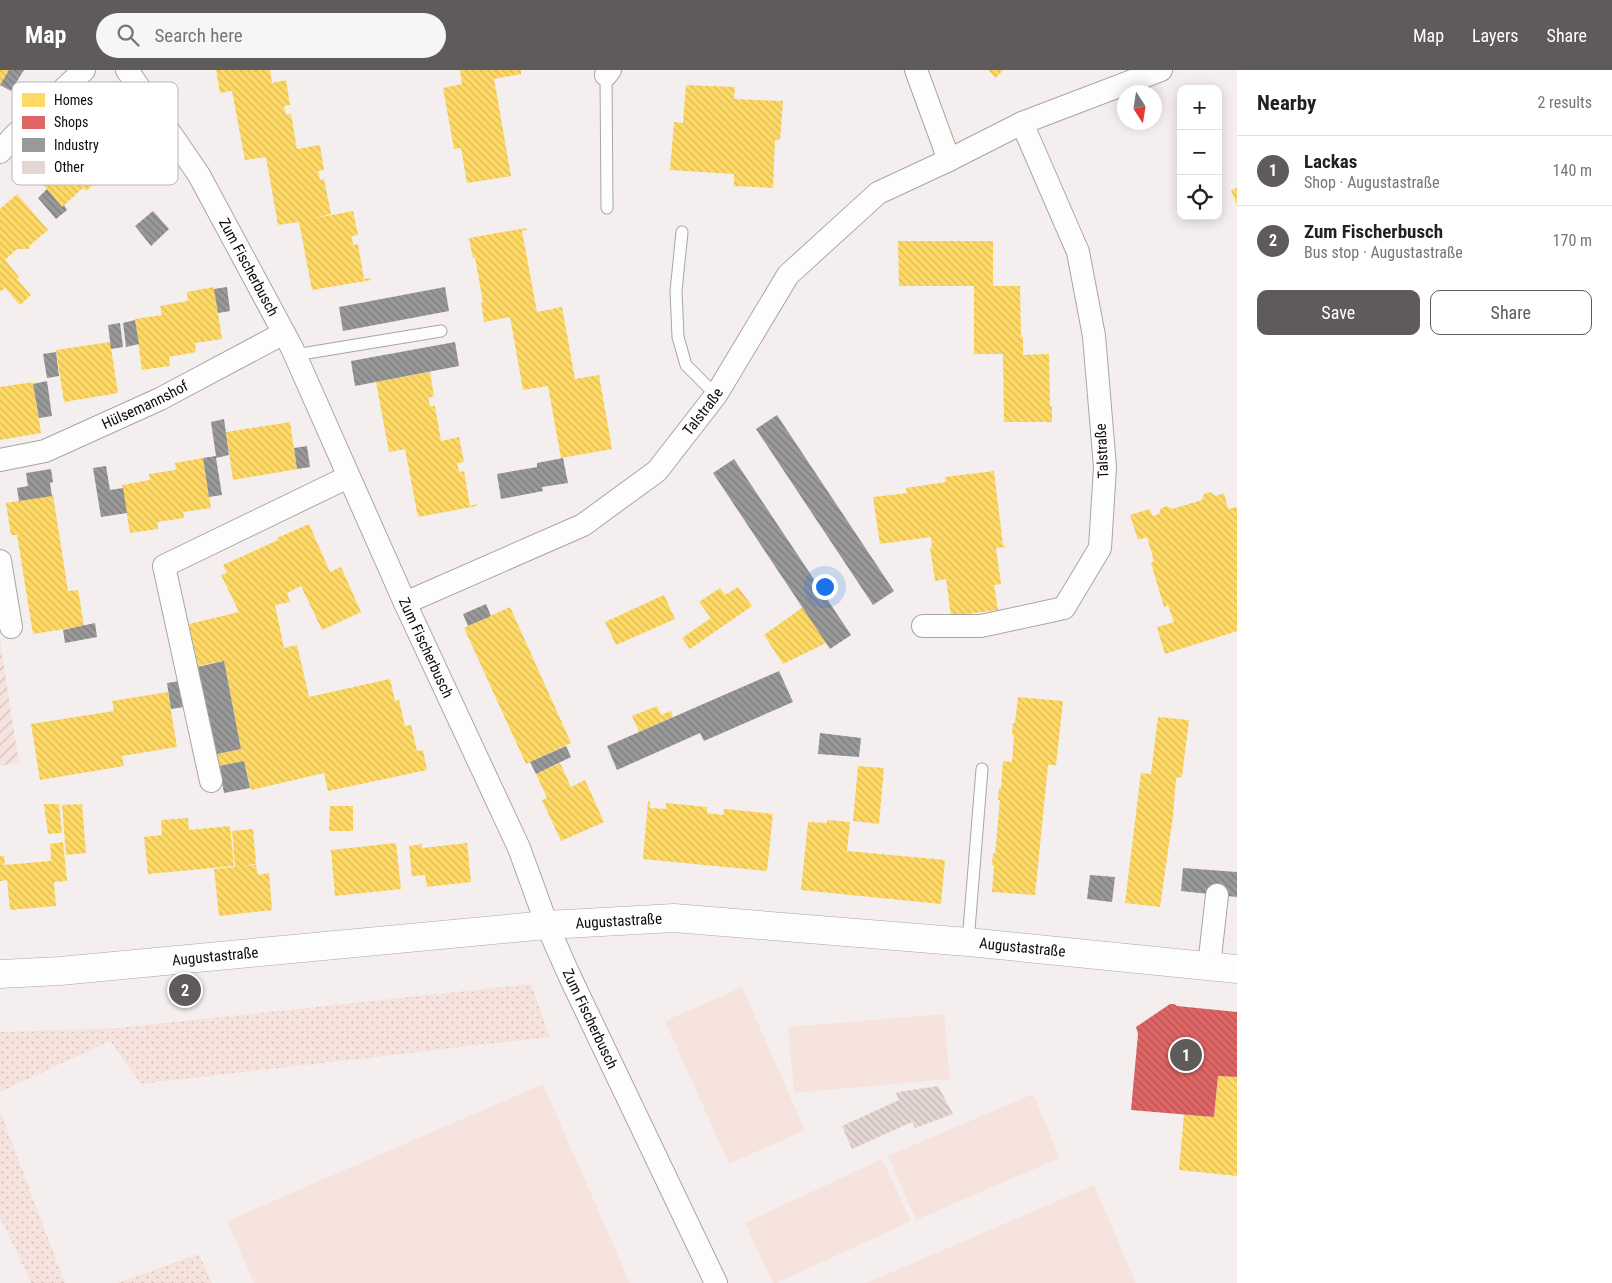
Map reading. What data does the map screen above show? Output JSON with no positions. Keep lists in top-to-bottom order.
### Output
{
  "streets": {
    "main road": ["Augustastraße"],
    "street": ["Zum Fischerbusch", "Hülsemannshof", "Talstraße"]
  },
  "crossings": [
    ["Zum Fischerbusch", "Hülsemannshof"],
    ["Zum Fischerbusch", "Talstraße"],
    ["Zum Fischerbusch", "Augustastraße"]
  ],
  "legend": [
    "Homes",
    "Shops",
    "Industry",
    "Other"
  ],
  "north": "bottom",
  "page": {
    "header": "Map",
    "search": "Search here",
    "nav": ["Map", "Layers", "Share"],
    "heading": ["Nearby", "2 results"],
    "map_buttons": ["+", "−"],
    "list": [
      {
        "mark": "1",
        "name": "Lackas",
        "note": "Shop · Augustastraße",
        "value": "140 m"
      },
      {
        "mark": "2",
        "name": "Zum Fischerbusch",
        "note": "Bus stop · Augustastraße",
        "value": "170 m"
      }
    ],
    "buttons": ["Save", "Share"],
    "pins": ["2", "1"]
  }
}
